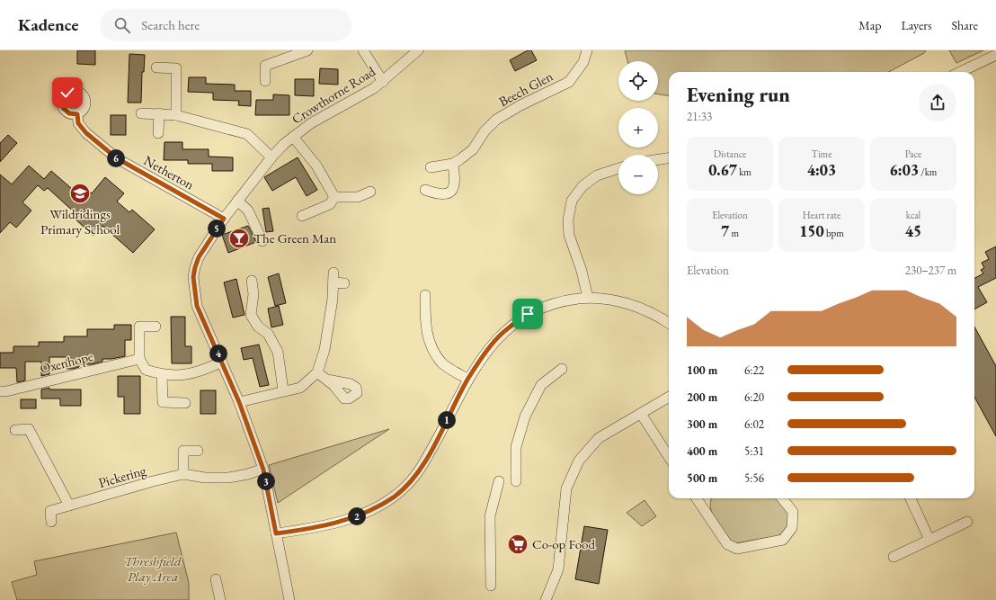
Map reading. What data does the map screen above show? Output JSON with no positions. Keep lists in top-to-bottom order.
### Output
{
  "streets": {
    "street": [
      "Beech Glen",
      "Crowthorne Road",
      "Netherton",
      "Oxenhope",
      "Pickering"
    ]
  },
  "crossings": [
    ["Crowthorne Road", "Netherton"],
    ["Crowthorne Road", "Pickering"]
  ],
  "parks": ["Threshfield Play Area"],
  "places": {
    "school or university": ["Wildridings Primary School"],
    "bar": ["The Green Man"],
    "supermarket": ["Co-op Food"]
  },
  "page": {
    "header": "Kadence",
    "search": "Search here",
    "nav": ["Map", "Layers", "Share"],
    "map_buttons": ["+", "−"],
    "heading": ["Evening run", "21:33"],
    "stats": [
      ["Distance", "0.67 km"],
      ["Time", "4:03"],
      ["Pace", "6:03 /km"],
      ["Elevation", "7 m"],
      ["Heart rate", "150 bpm"],
      ["kcal", "45"]
    ],
    "pins": [
      "6",
      "5",
      "4",
      "1",
      "3",
      "2"
    ],
    "chart": ["Elevation", "230–237 m"],
    "list": [
      {
        "name": "100 m",
        "note": "6:22"
      },
      {
        "name": "200 m",
        "note": "6:20"
      },
      {
        "name": "300 m",
        "note": "6:02"
      },
      {
        "name": "400 m",
        "note": "5:31"
      },
      {
        "name": "500 m",
        "note": "5:56"
      }
    ]
  }
}
